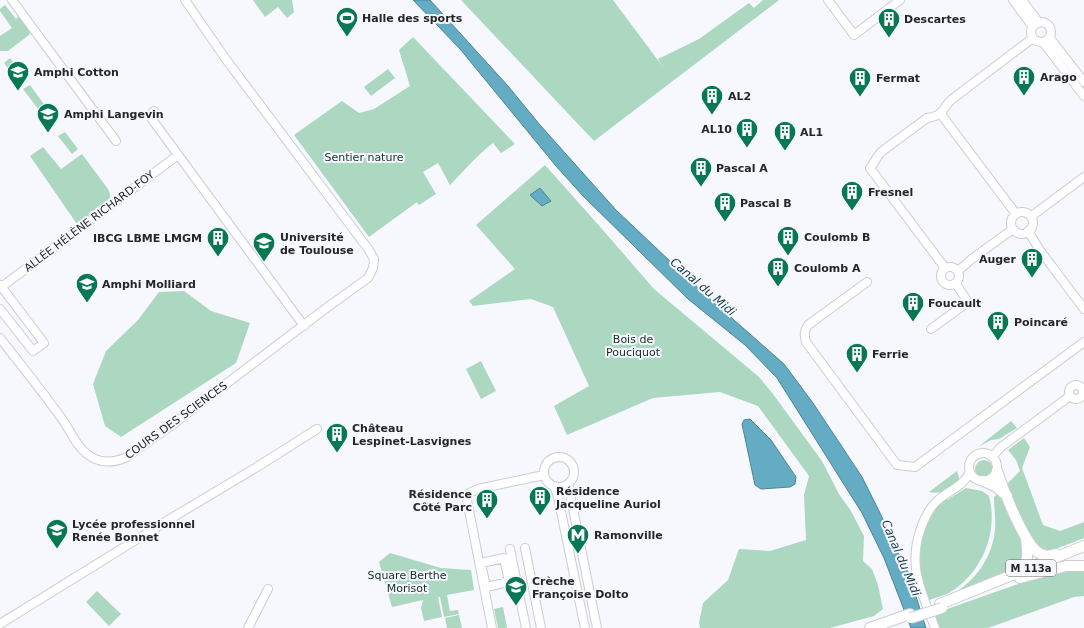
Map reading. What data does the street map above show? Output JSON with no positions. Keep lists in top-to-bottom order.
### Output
{
  "streets": {
    "main road": ["M 113a"],
    "street": ["ALLÉE HÉLÈNE RICHARD-FOY", "COURS DES SCIENCES"]
  },
  "water": ["Canal du Midi"],
  "parks": ["Sentier nature", "Bois de Pouciquot", "Square Berthe Morisot"],
  "places": {
    "sports": ["Halle des sports"],
    "building": [
      "Descartes",
      "Arago",
      "Fermat",
      "AL2",
      "AL10",
      "AL1",
      "Pascal A",
      "Fresnel",
      "Pascal B",
      "Coulomb B",
      "IBCG LBME LMGM",
      "Auger",
      "Coulomb A",
      "Foucault",
      "Poincaré",
      "Ferrie",
      "Château Lespinet-Lasvignes",
      "Résidence Jacqueline Auriol",
      "Résidence Côté Parc"
    ],
    "school or university": [
      "Amphi Cotton",
      "Amphi Langevin",
      "Université de Toulouse",
      "Amphi Molliard",
      "Lycée professionnel Renée Bonnet",
      "Crèche Françoise Dolto"
    ],
    "metro station": ["Ramonville"]
  }
}
